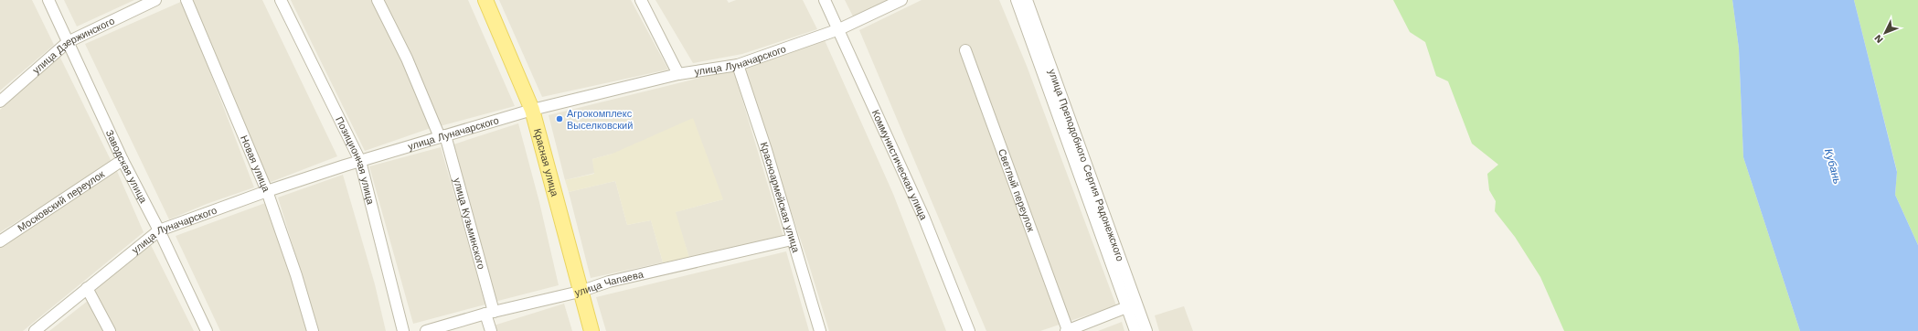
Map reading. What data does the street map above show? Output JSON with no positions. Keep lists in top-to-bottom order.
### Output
{
  "streets": {
    "main road": ["Красная улица"],
    "street": [
      "улица Дзержинского",
      "улица Луначарского",
      "Позиционная улица",
      "Новая улица",
      "Коммунистическая улица",
      "Заводская улица",
      "улица Преподобного Сергия Радонежского",
      "Светлый переулок",
      "Красноармейская улица",
      "Московский переулок",
      "улица Кузьминского",
      "улица Чапаева"
    ]
  },
  "crossings": [
    ["улица Дзержинского", "Заводская улица"],
    ["улица Луначарского", "Позиционная улица"],
    ["улица Луначарского", "Красная улица"],
    ["улица Луначарского", "Новая улица"],
    ["улица Луначарского", "Коммунистическая улица"],
    ["улица Луначарского", "Заводская улица"],
    ["улица Луначарского", "Красноармейская улица"],
    ["улица Луначарского", "улица Кузьминского"],
    ["Красная улица", "улица Чапаева"],
    ["Заводская улица", "Московский переулок"],
    ["Красноармейская улица", "улица Чапаева"],
    ["улица Кузьминского", "улица Чапаева"]
  ],
  "water": ["Кубань"],
  "places": ["Агрокомплекс Выселковский"],
  "north": "bottom left"
}
